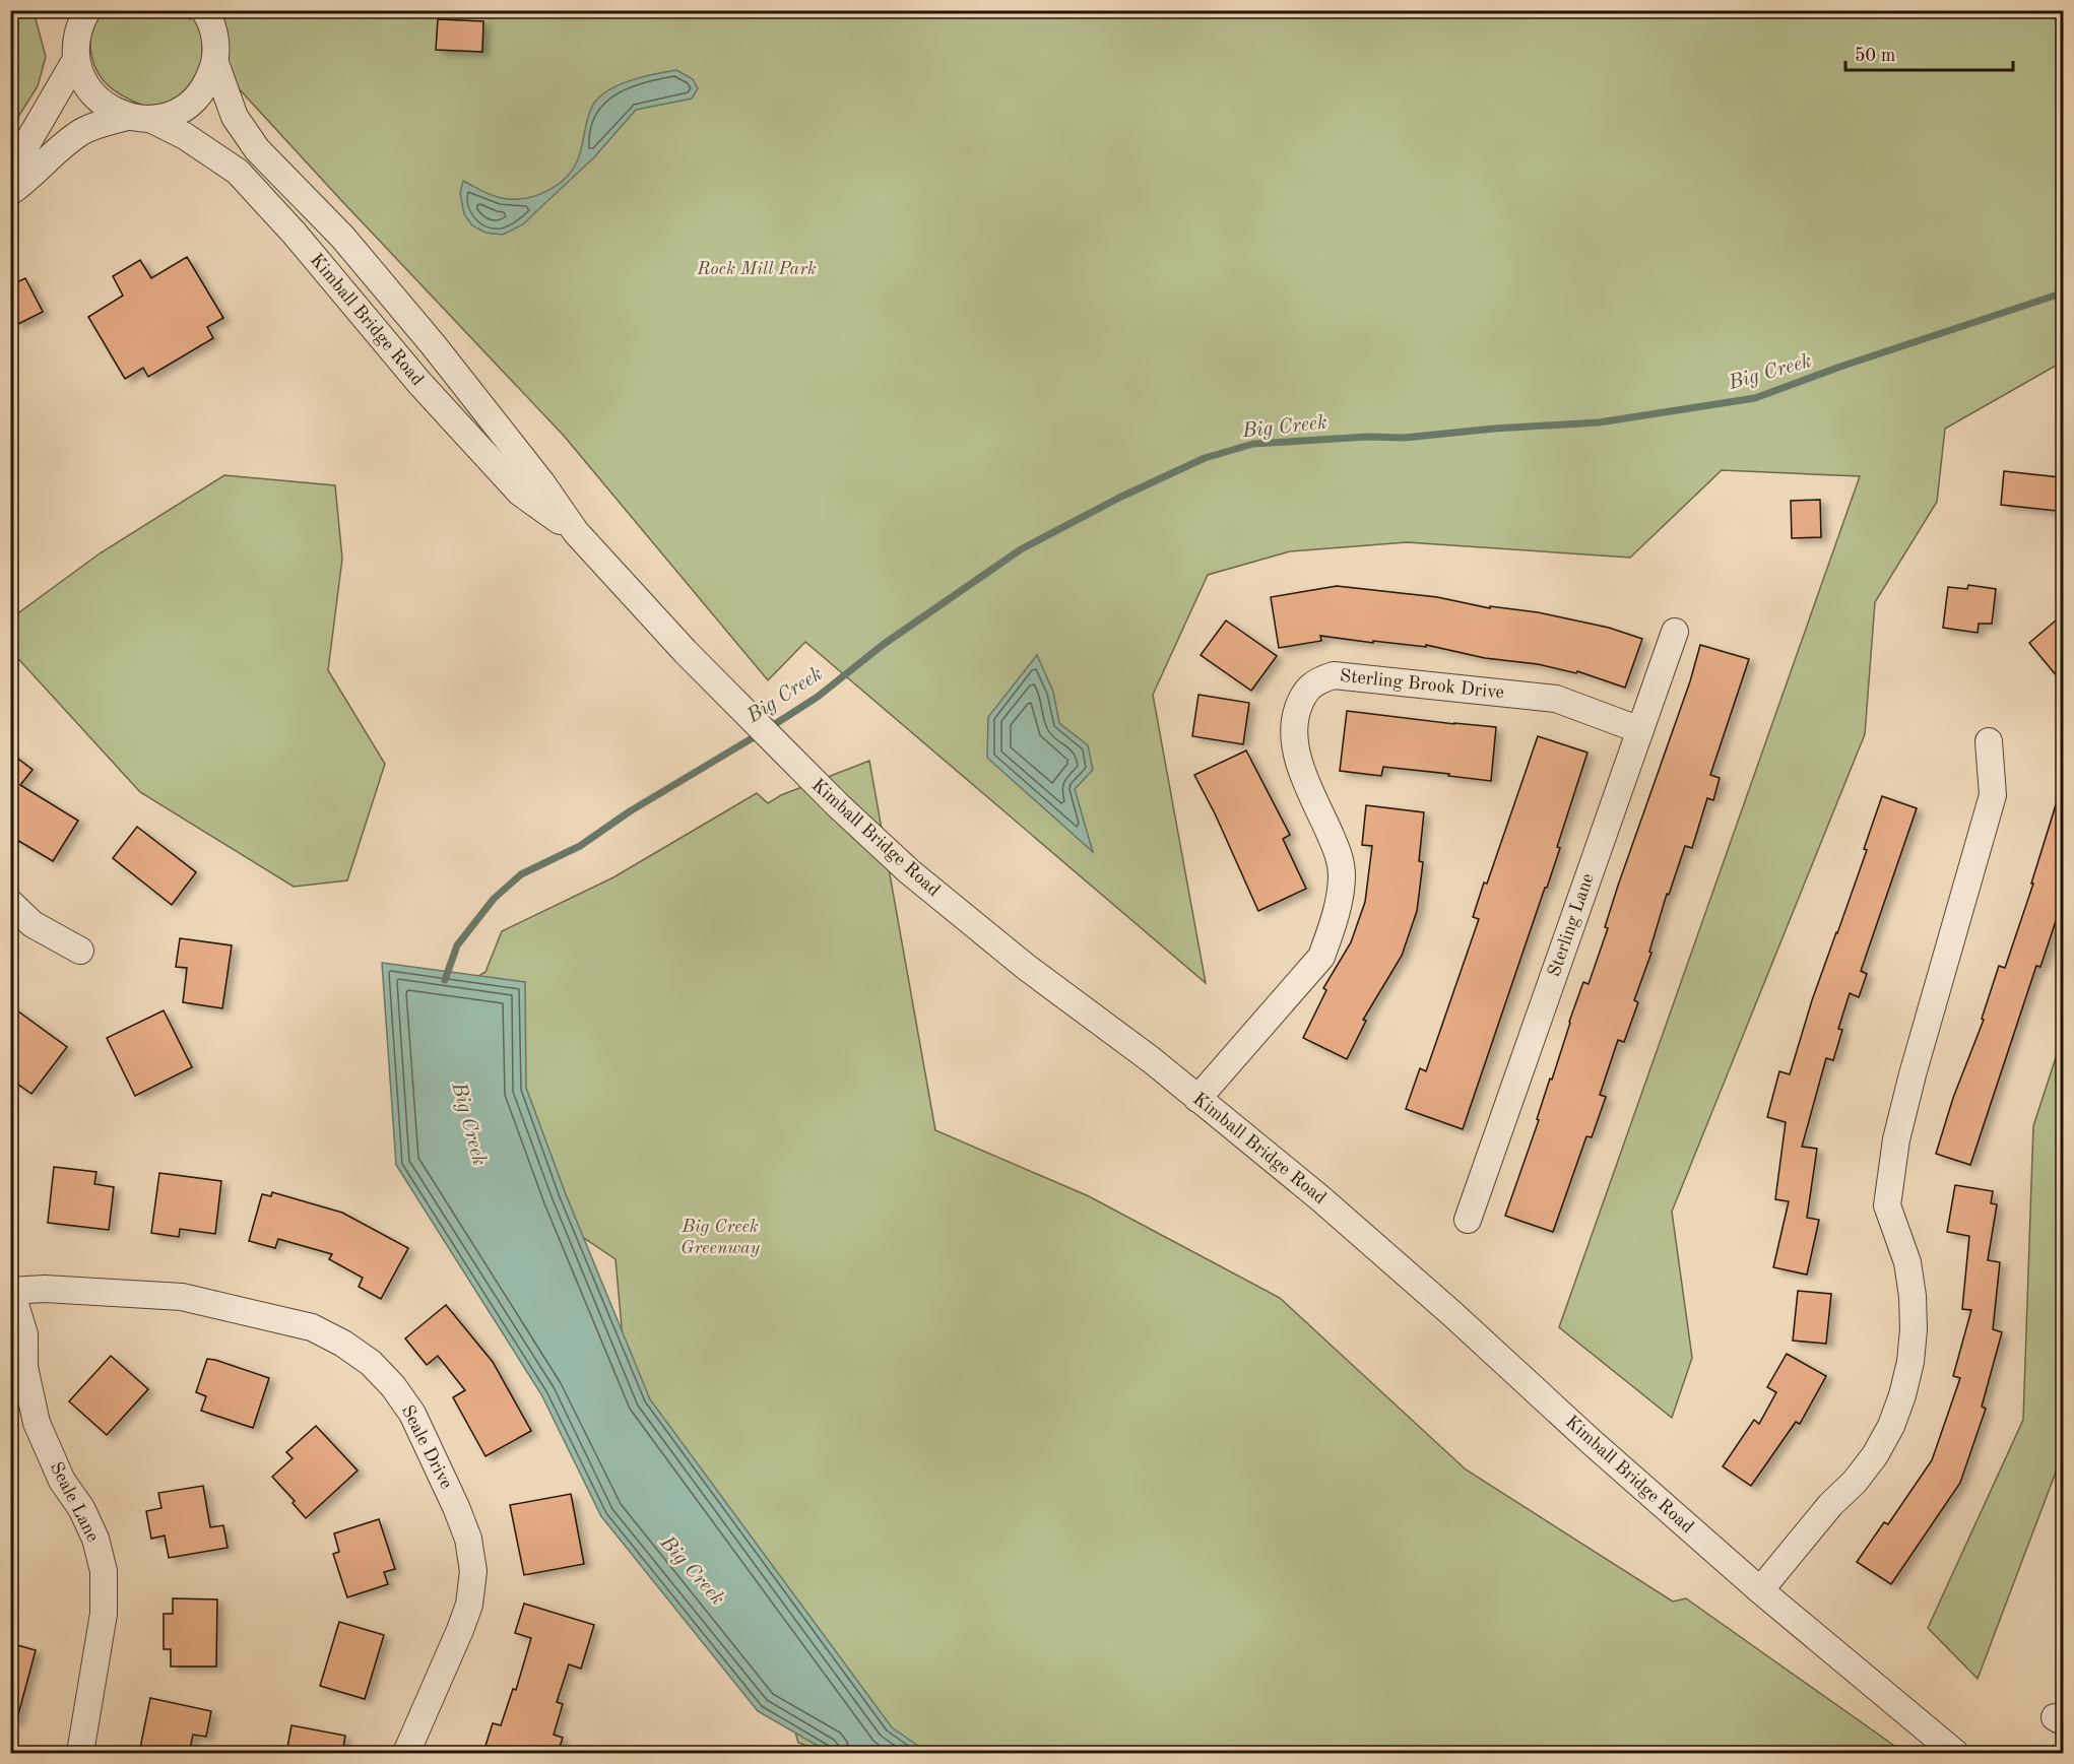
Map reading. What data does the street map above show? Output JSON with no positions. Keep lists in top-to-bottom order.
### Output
{
  "streets": {
    "street": [
      "Kimball Bridge Road",
      "Sterling Brook Drive",
      "Sterling Lane",
      "Seale Drive",
      "Seale Lane"
    ]
  },
  "crossings": [
    ["Kimball Bridge Road", "Sterling Brook Drive"],
    ["Sterling Brook Drive", "Sterling Lane"],
    ["Seale Drive", "Seale Lane"]
  ],
  "water": ["Big Creek"],
  "parks": ["Rock Mill Park", "Big Creek Greenway"],
  "scale_bar": "50 m"
}
